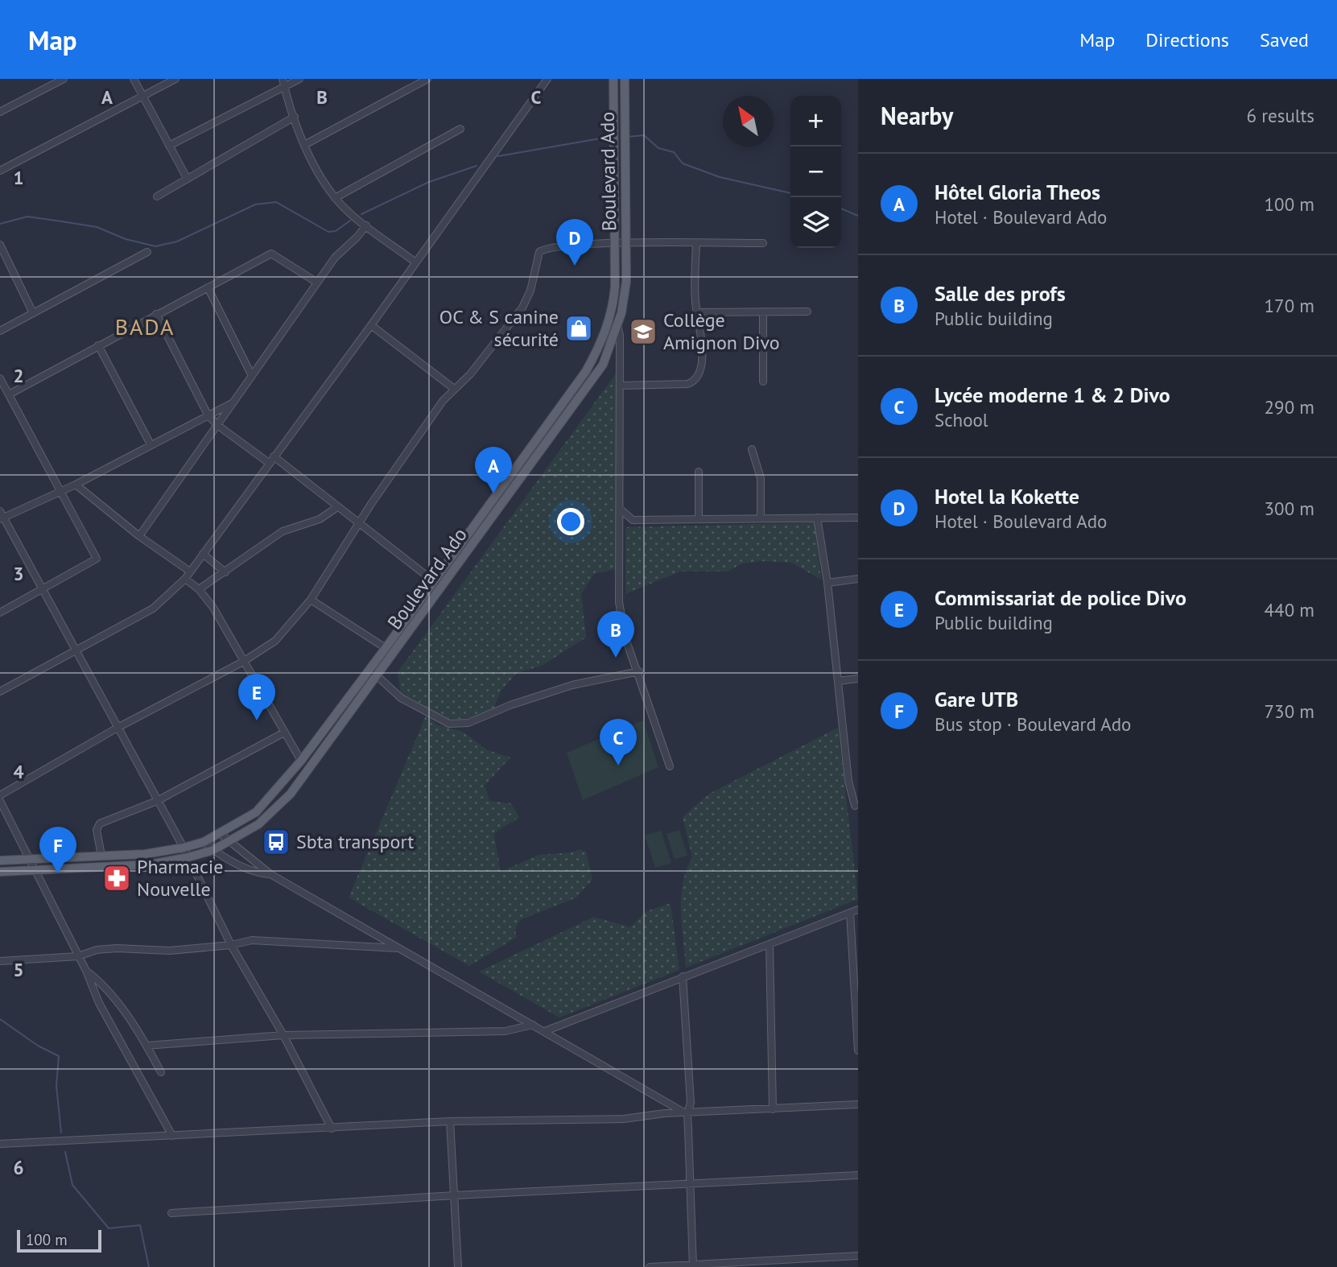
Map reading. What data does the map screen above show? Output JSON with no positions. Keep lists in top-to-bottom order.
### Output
{
  "streets": {
    "main road": ["Boulevard Ado"]
  },
  "districts": ["BADA"],
  "places": {
    "shop": ["OC & S canine sécurité"],
    "school or university": ["Collège Amignon Divo"],
    "bus stop": ["Sbta transport"],
    "pharmacy": ["Pharmacie Nouvelle"]
  },
  "scale_bar": "100 m",
  "north": "top left",
  "page": {
    "header": "Map",
    "nav": ["Map", "Directions", "Saved"],
    "heading": ["Nearby", "6 results"],
    "map_buttons": ["+", "−"],
    "list": [
      {
        "mark": "A",
        "name": "Hôtel Gloria Theos",
        "note": "Hotel · Boulevard Ado",
        "value": "100 m"
      },
      {
        "mark": "B",
        "name": "Salle des profs",
        "note": "Public building",
        "value": "170 m"
      },
      {
        "mark": "C",
        "name": "Lycée moderne 1 & 2 Divo",
        "note": "School",
        "value": "290 m"
      },
      {
        "mark": "D",
        "name": "Hotel la Kokette",
        "note": "Hotel · Boulevard Ado",
        "value": "300 m"
      },
      {
        "mark": "E",
        "name": "Commissariat de police Divo",
        "note": "Public building",
        "value": "440 m"
      },
      {
        "mark": "F",
        "name": "Gare UTB",
        "note": "Bus stop · Boulevard Ado",
        "value": "730 m"
      }
    ],
    "pins": [
      "D",
      "A",
      "B",
      "E",
      "C",
      "F"
    ],
    "scale": "100 m"
  },
  "grid": {
    "columns": ["A", "B", "C"],
    "rows": [
      "1",
      "2",
      "3",
      "4",
      "5",
      "6"
    ]
  }
}
